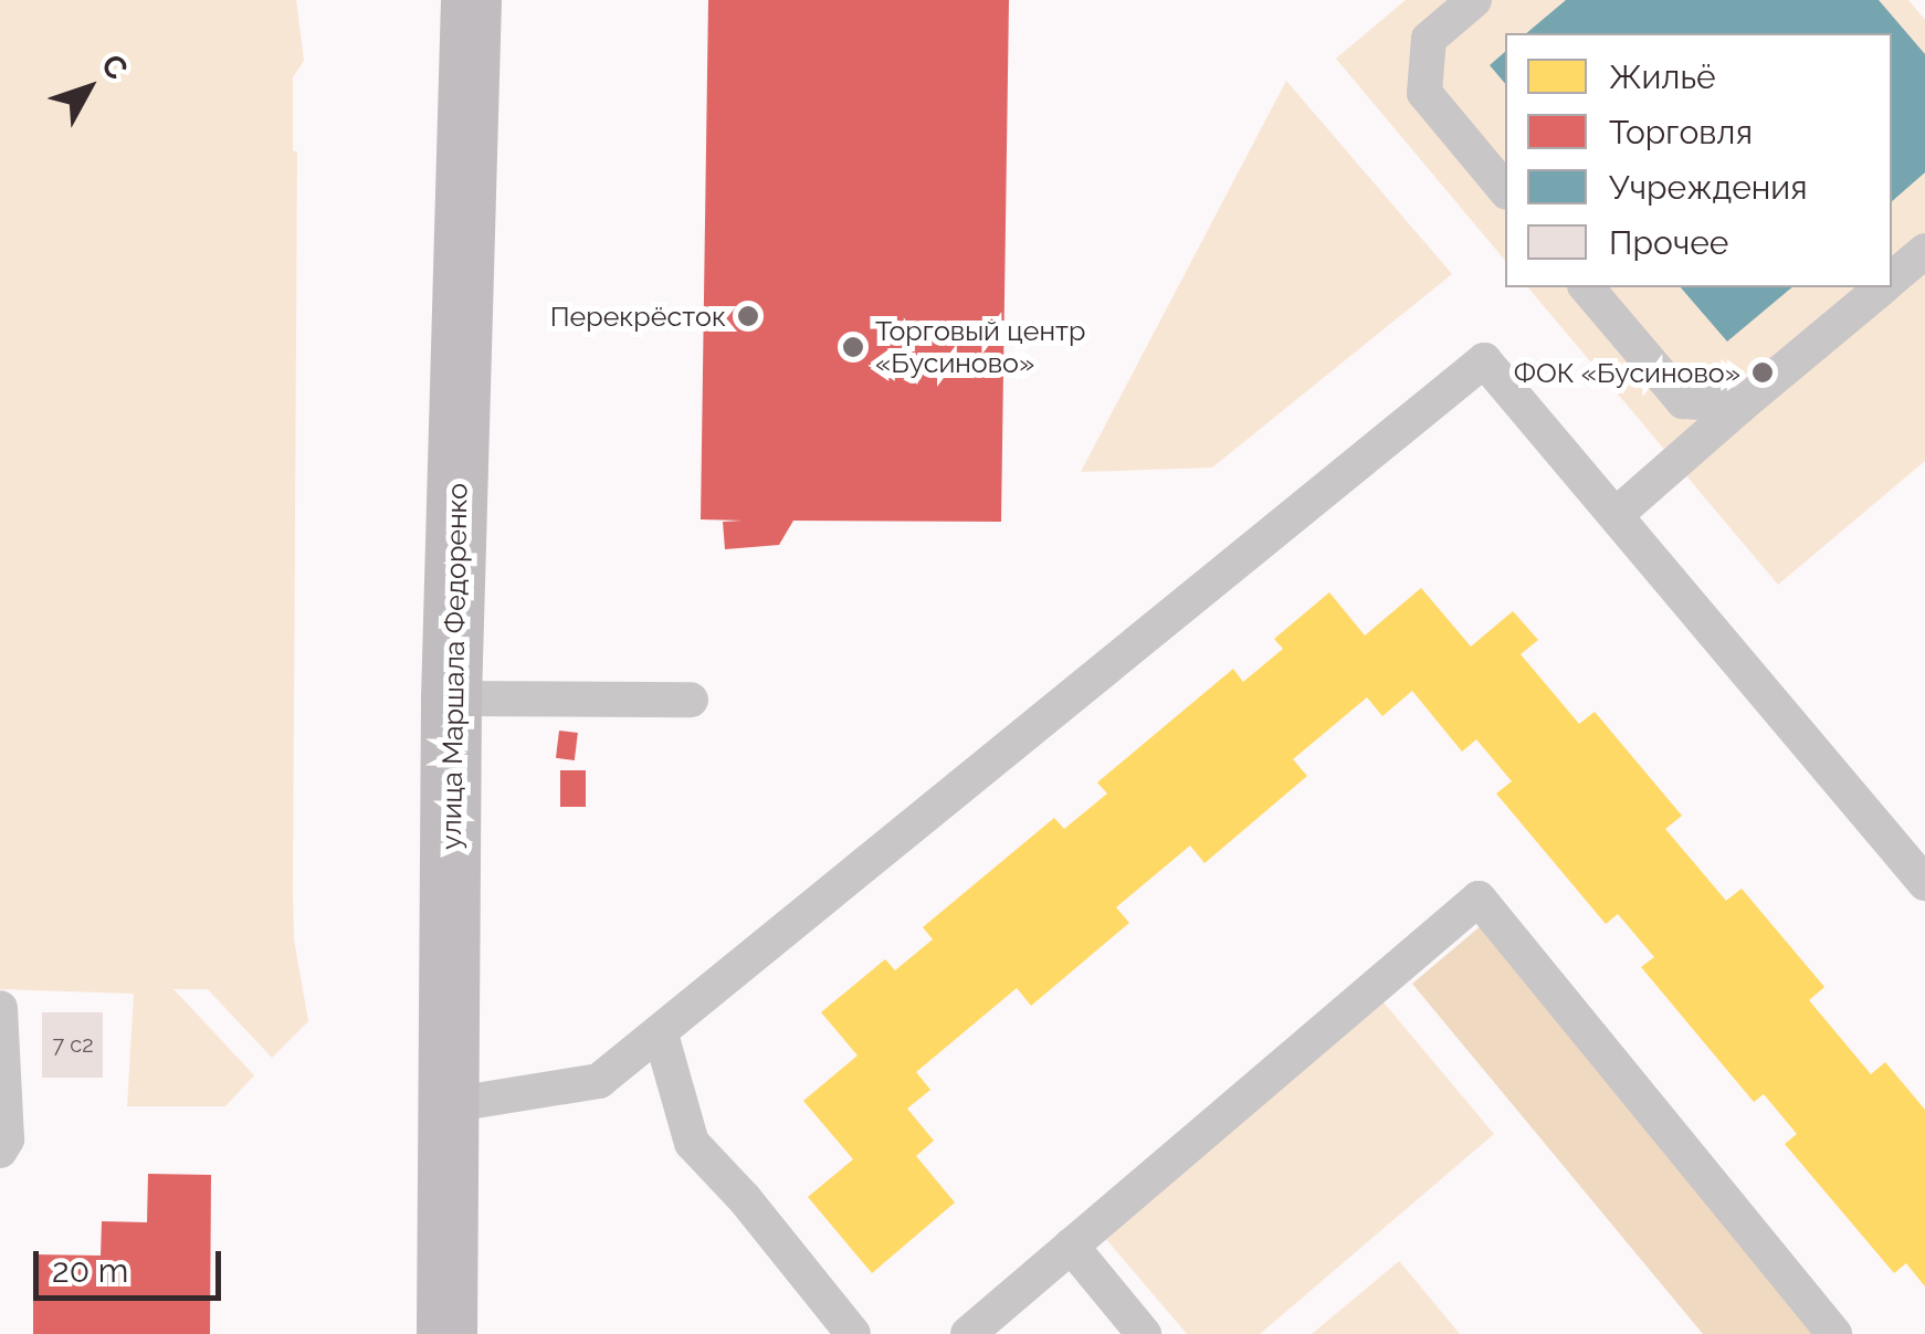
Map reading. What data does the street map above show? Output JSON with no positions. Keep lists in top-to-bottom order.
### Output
{
  "streets": {
    "street": ["улица Маршала Федоренко"]
  },
  "places": ["Перекрёсток", "Торговый центр «Бусиново»", "ФОК «Бусиново»"],
  "house_numbers": ["7 с2"],
  "legend": [
    "Жильё",
    "Торговля",
    "Учреждения",
    "Прочее"
  ],
  "scale_bar": "20 m",
  "north": "top right"
}
